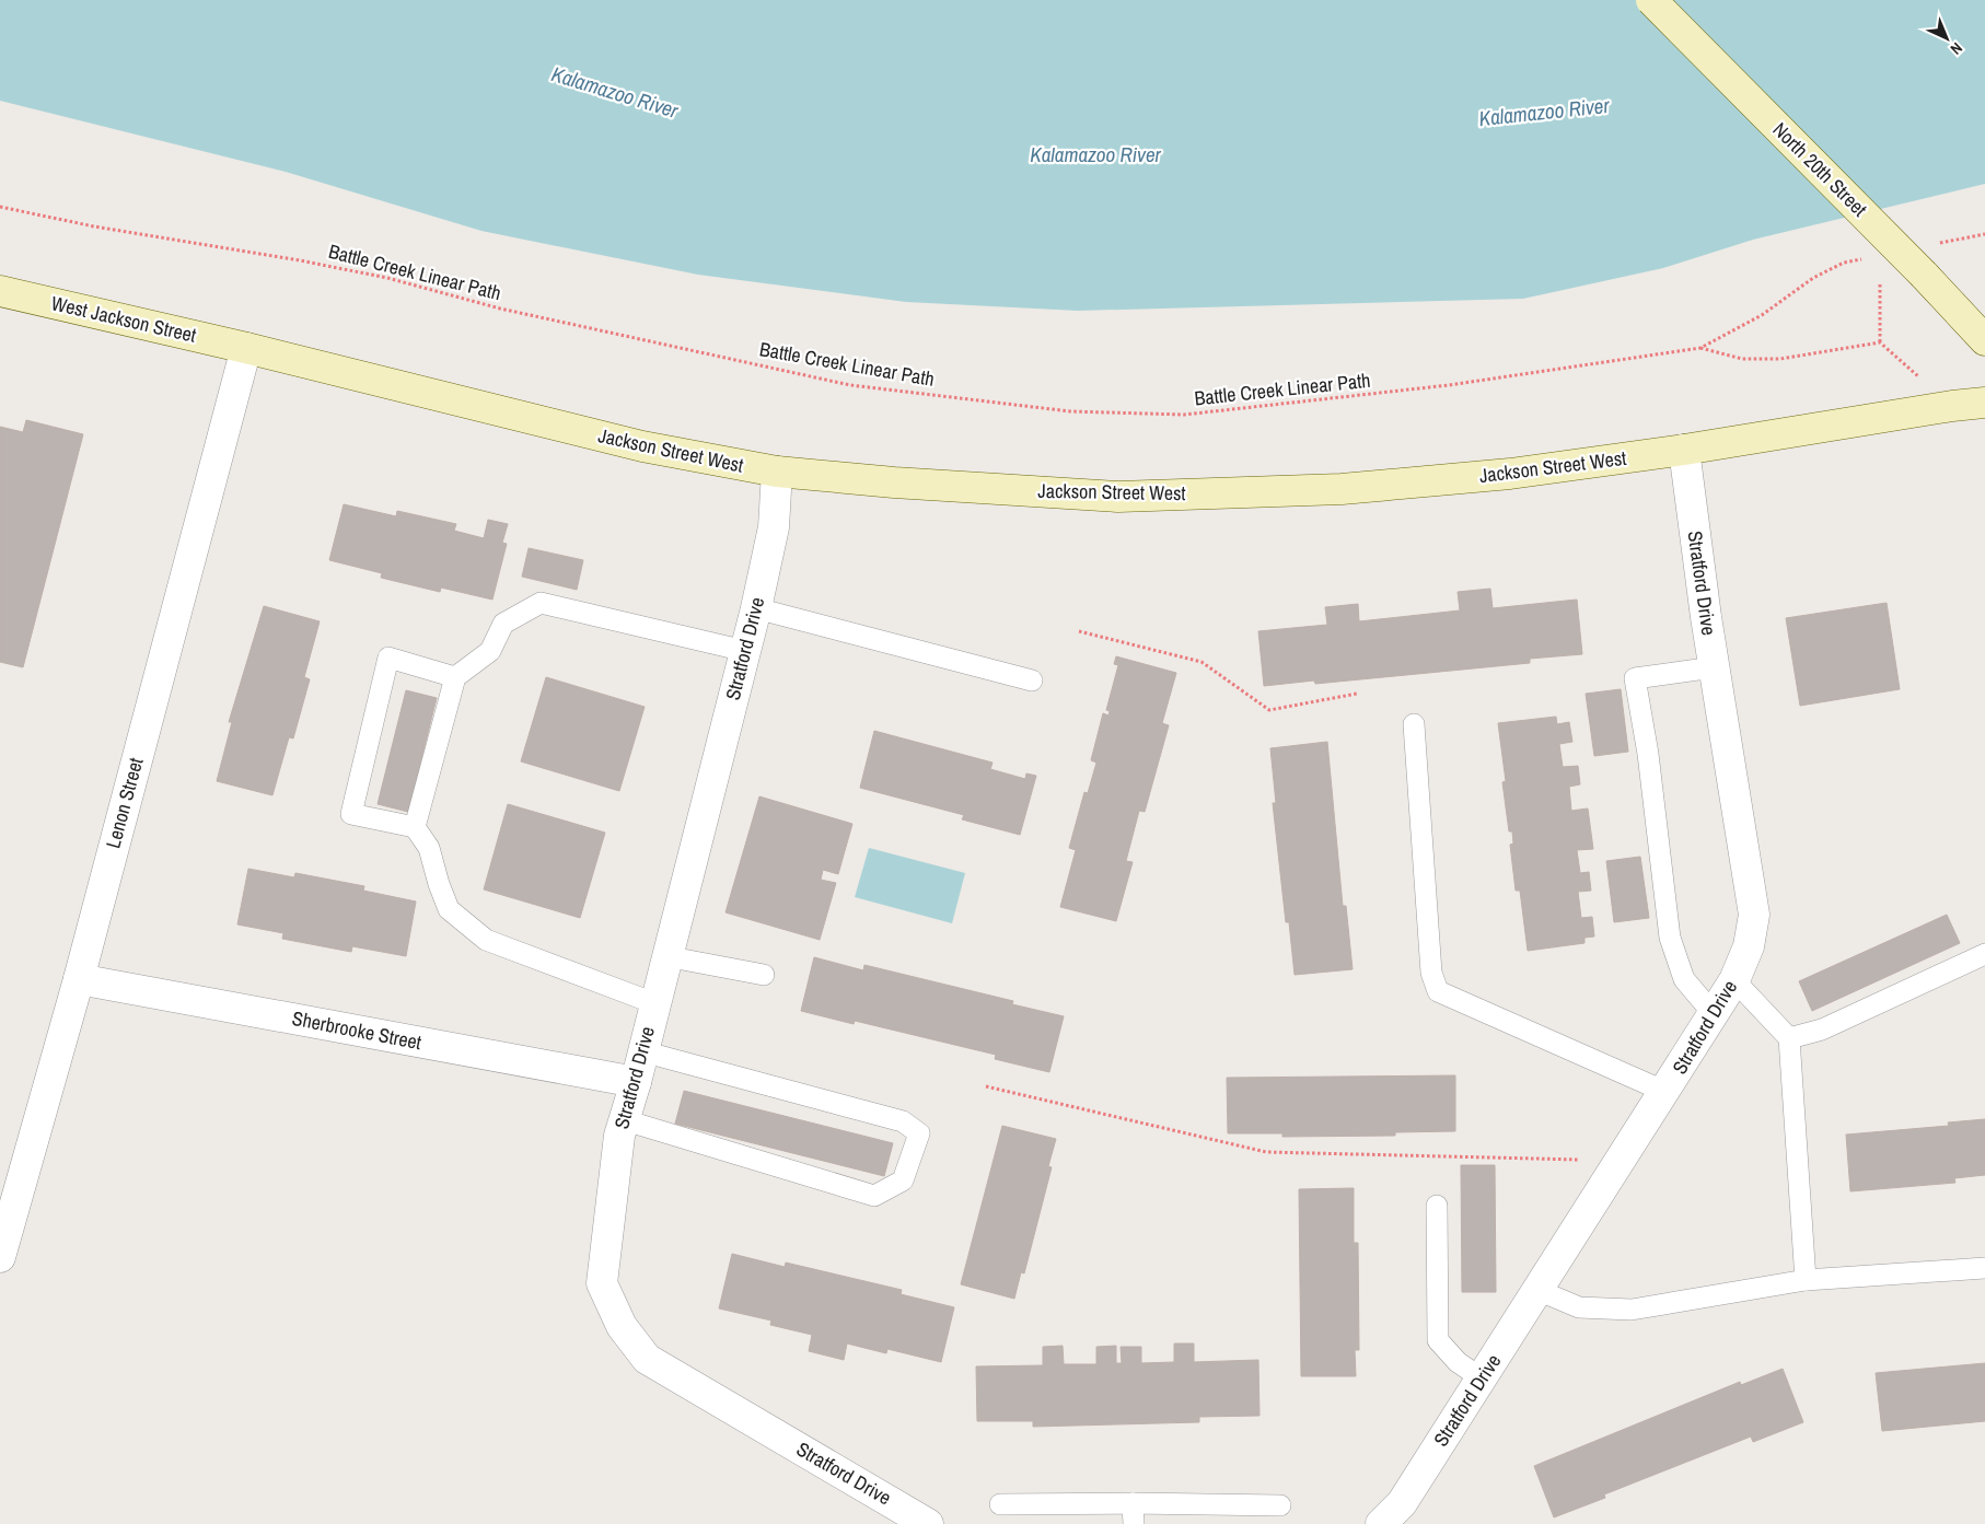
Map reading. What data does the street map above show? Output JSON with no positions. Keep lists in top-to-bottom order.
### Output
{
  "streets": {
    "street": [
      "North 20th Street",
      "West Jackson Street",
      "Jackson Street West",
      "Stratford Drive",
      "Lenon Street",
      "Sherbrooke Street"
    ],
    "path": ["Battle Creek Linear Path"]
  },
  "crossings": [
    ["West Jackson Street", "Jackson Street West"],
    ["West Jackson Street", "Lenon Street"],
    ["Jackson Street West", "Stratford Drive"],
    ["Jackson Street West", "Lenon Street"],
    ["Stratford Drive", "Sherbrooke Street"],
    ["Lenon Street", "Sherbrooke Street"]
  ],
  "water": ["Kalamazoo River"],
  "north": "bottom right"
}
